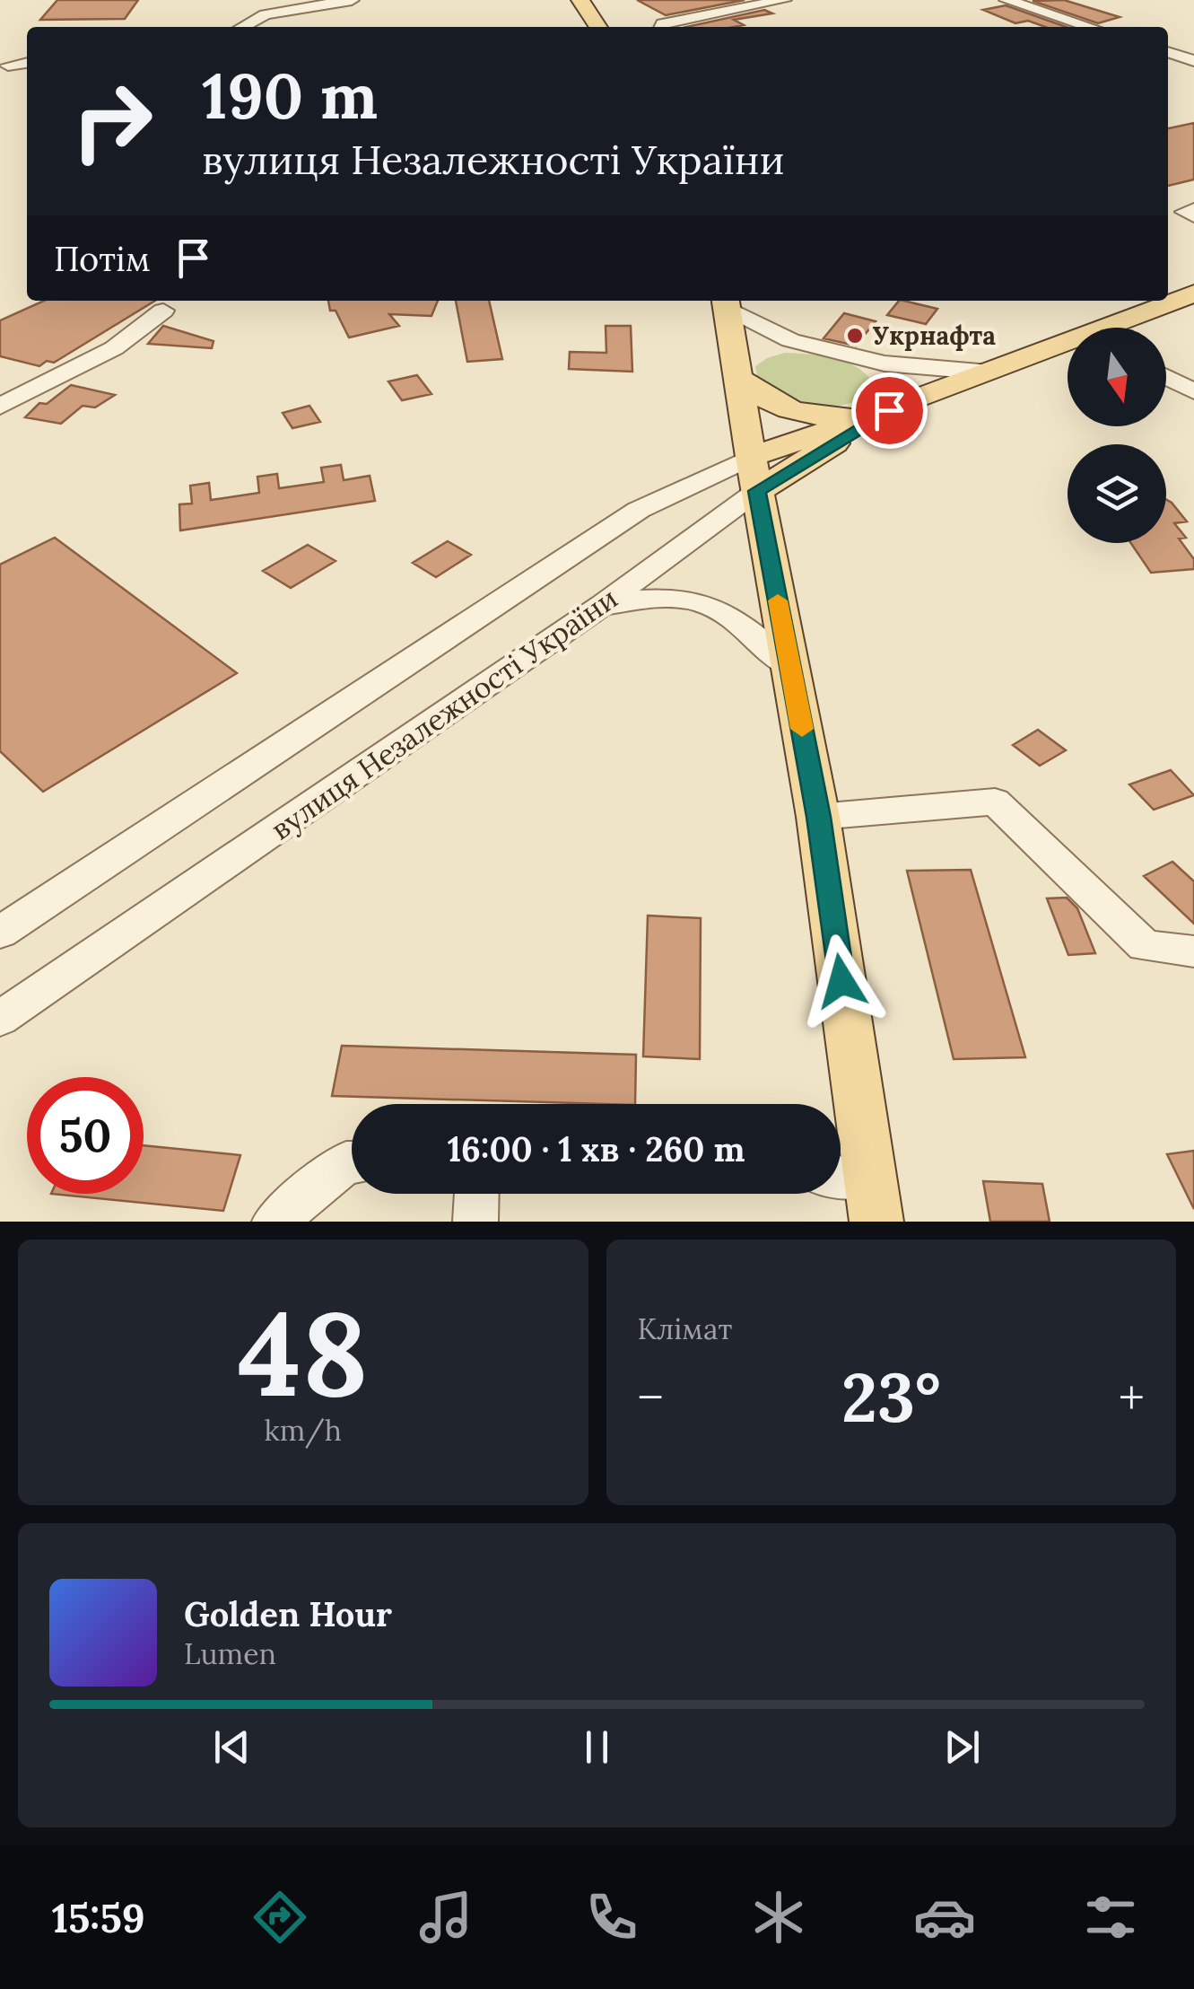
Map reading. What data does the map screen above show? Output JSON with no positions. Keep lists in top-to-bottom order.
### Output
{
  "streets": {
    "main road": ["вулиця Незалежності України"]
  },
  "places": ["Укрнафта"],
  "north": "bottom",
  "page": {
    "turn": ["190 m", "вулиця Незалежності України"],
    "then": "Потім",
    "limit": "50",
    "trip": "16:00 · 1 хв · 260 m",
    "tile": [
      ["48", "km/h"],
      "Клімат"
    ],
    "heat": ["−", "23°", "+"],
    "song": ["Golden Hour", "Lumen"],
    "tabs": "15:59"
  }
}
